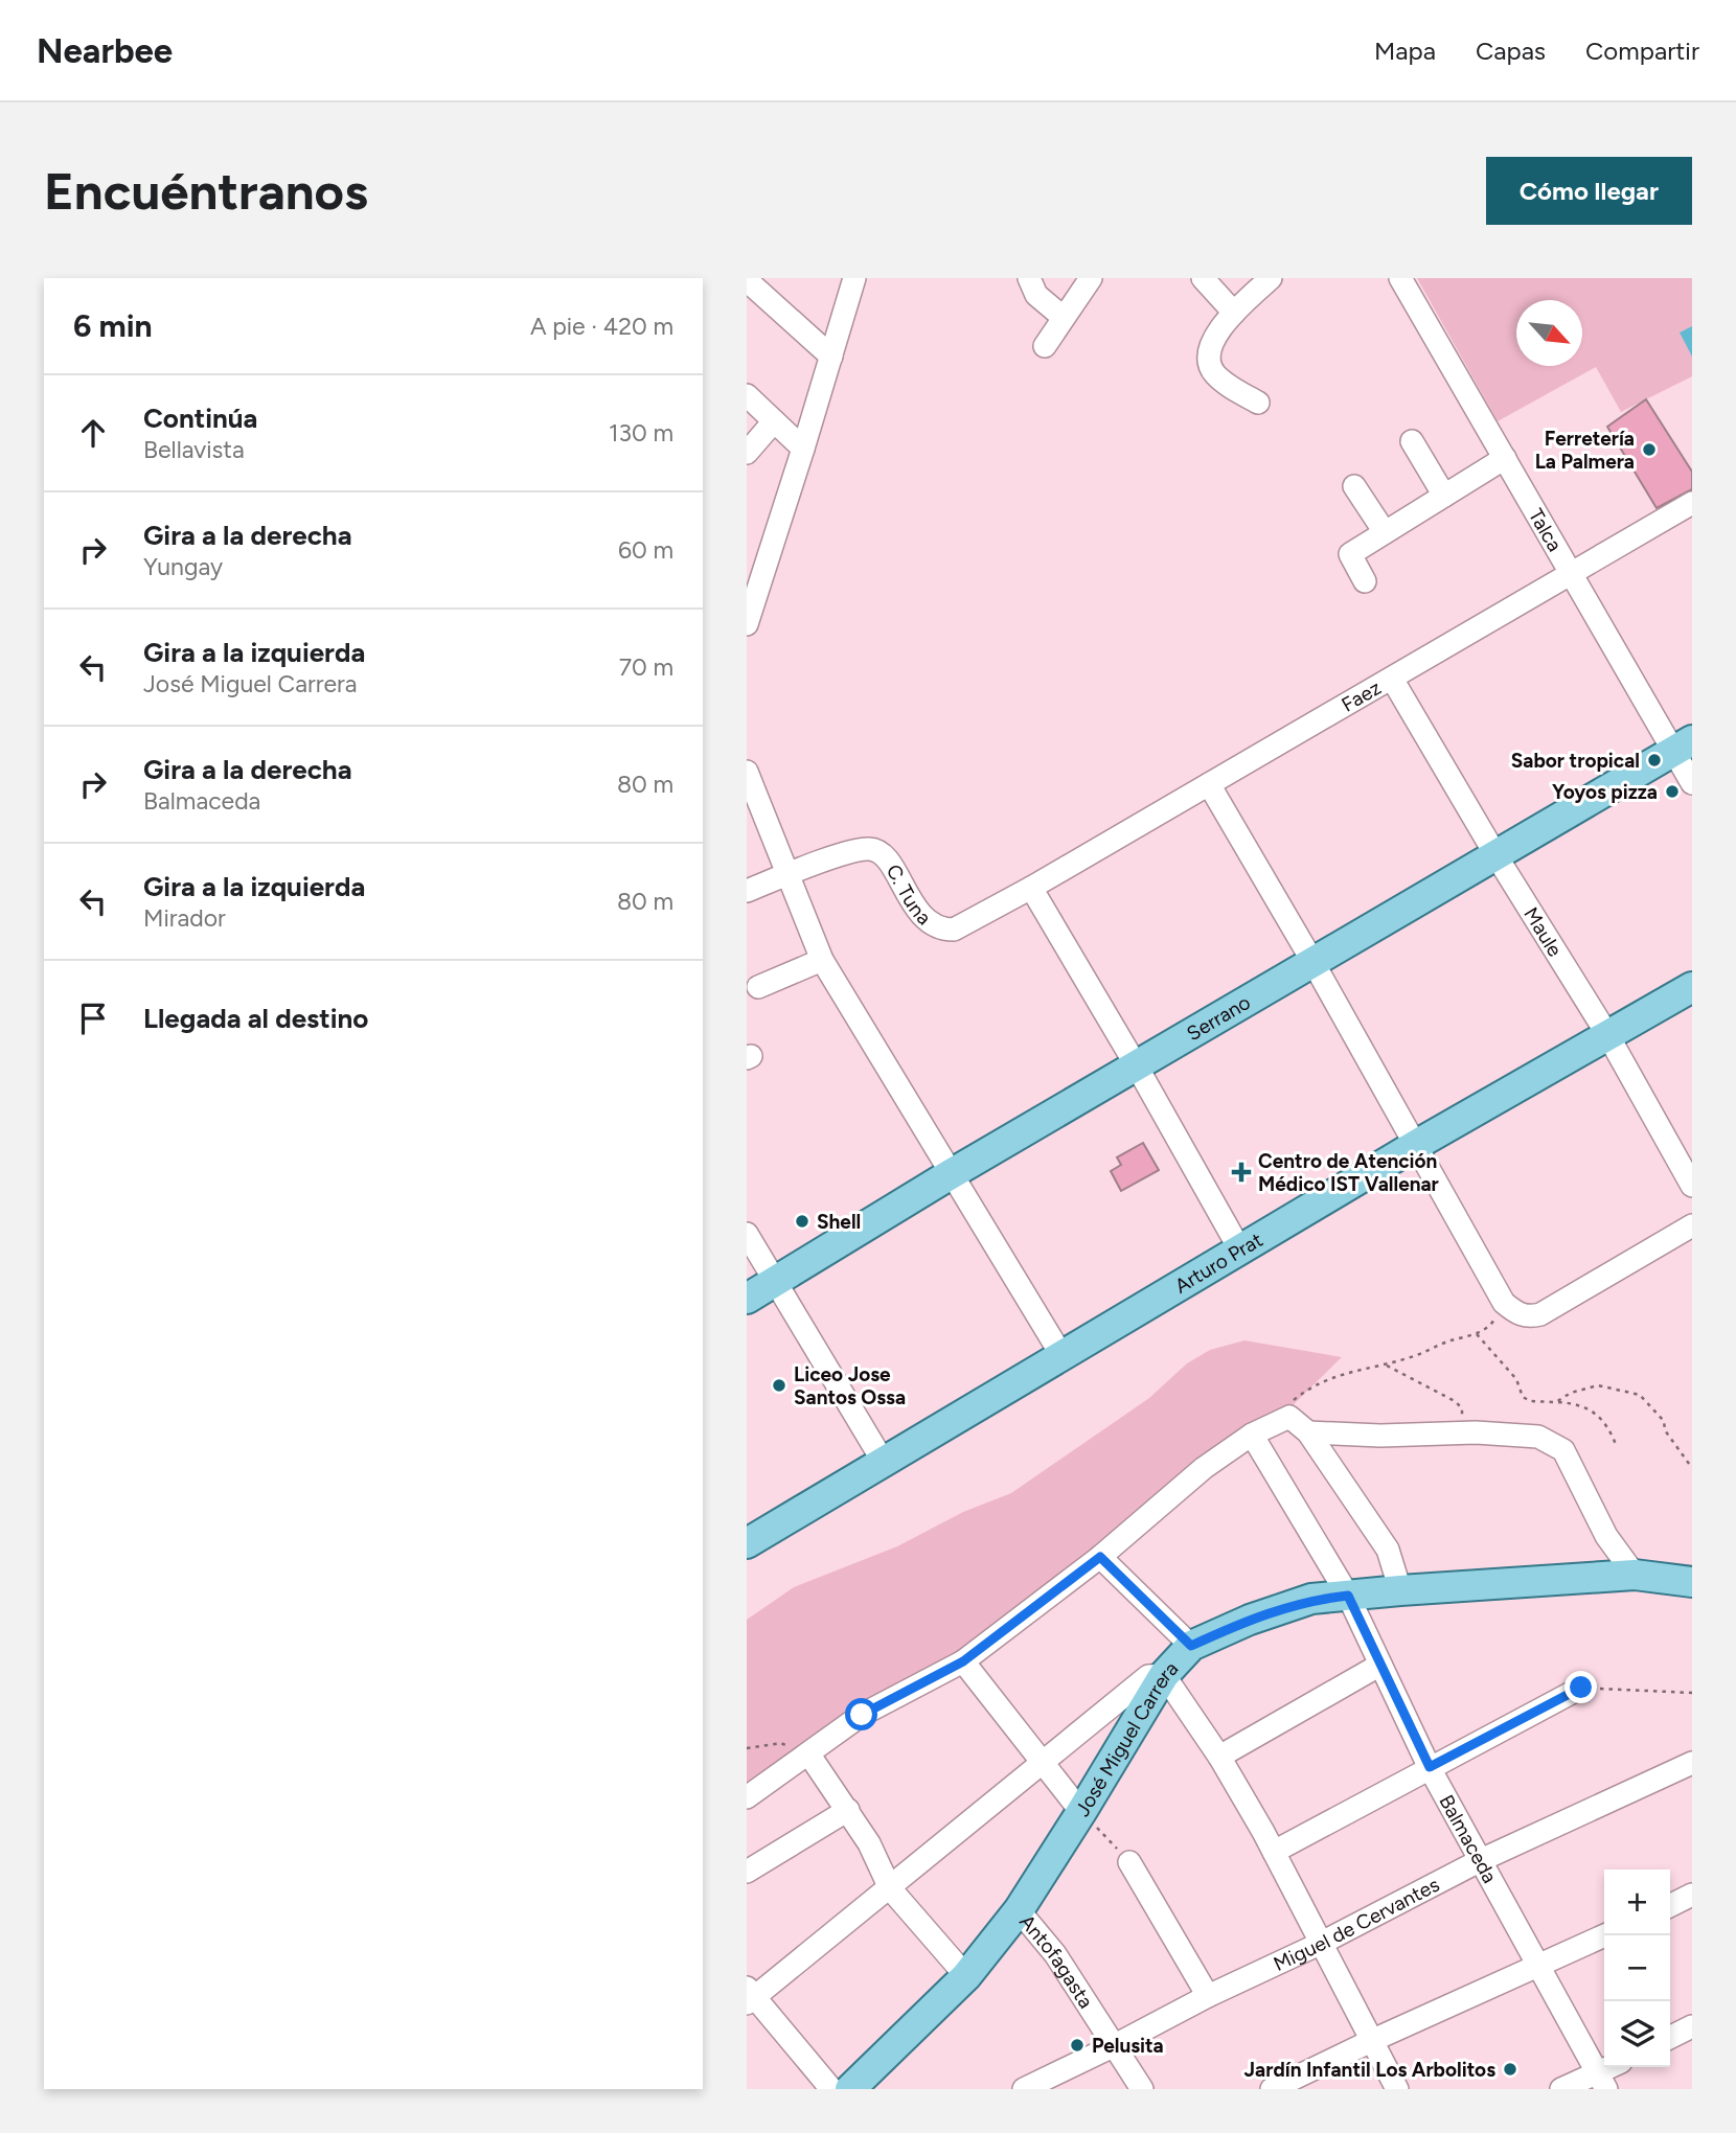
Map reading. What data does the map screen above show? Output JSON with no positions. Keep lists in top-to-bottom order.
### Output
{
  "streets": {
    "main road": ["Serrano", "Arturo Prat", "José Miguel Carrera"],
    "street": [
      "Talca",
      "Faez",
      "C. Tuna",
      "Maule",
      "Balmaceda",
      "Miguel de Cervantes",
      "Antofagasta"
    ]
  },
  "crossings": [
    ["Talca", "Faez"],
    ["Talca", "Serrano"],
    ["Faez", "C. Tuna"],
    ["Faez", "Maule"],
    ["Maule", "Serrano"],
    ["Maule", "Arturo Prat"],
    ["José Miguel Carrera", "Balmaceda"],
    ["José Miguel Carrera", "Antofagasta"],
    ["Balmaceda", "Miguel de Cervantes"],
    ["Miguel de Cervantes", "Antofagasta"]
  ],
  "places": {
    "other": [
      "Ferretería La Palmera",
      "Sabor tropical",
      "Yoyos pizza",
      "Shell",
      "Liceo Jose Santos Ossa",
      "Pelusita",
      "Jardín Infantil Los Arbolitos"
    ],
    "health": ["Centro de Atención Médico IST Vallenar"]
  },
  "north": "bottom right",
  "page": {
    "header": "Nearbee",
    "nav": ["Mapa", "Capas", "Compartir"],
    "buttons": "Cómo llegar",
    "title": "Encuéntranos",
    "heading": ["6 min", "A pie · 420 m"],
    "list": [
      ["Continúa", "Bellavista", "130 m"],
      ["Gira a la derecha", "Yungay", "60 m"],
      ["Gira a la izquierda", "José Miguel Carrera", "70 m"],
      ["Gira a la derecha", "Balmaceda", "80 m"],
      ["Gira a la izquierda", "Mirador", "80 m"],
      "Llegada al destino"
    ],
    "map_buttons": ["+", "−"]
  }
}
